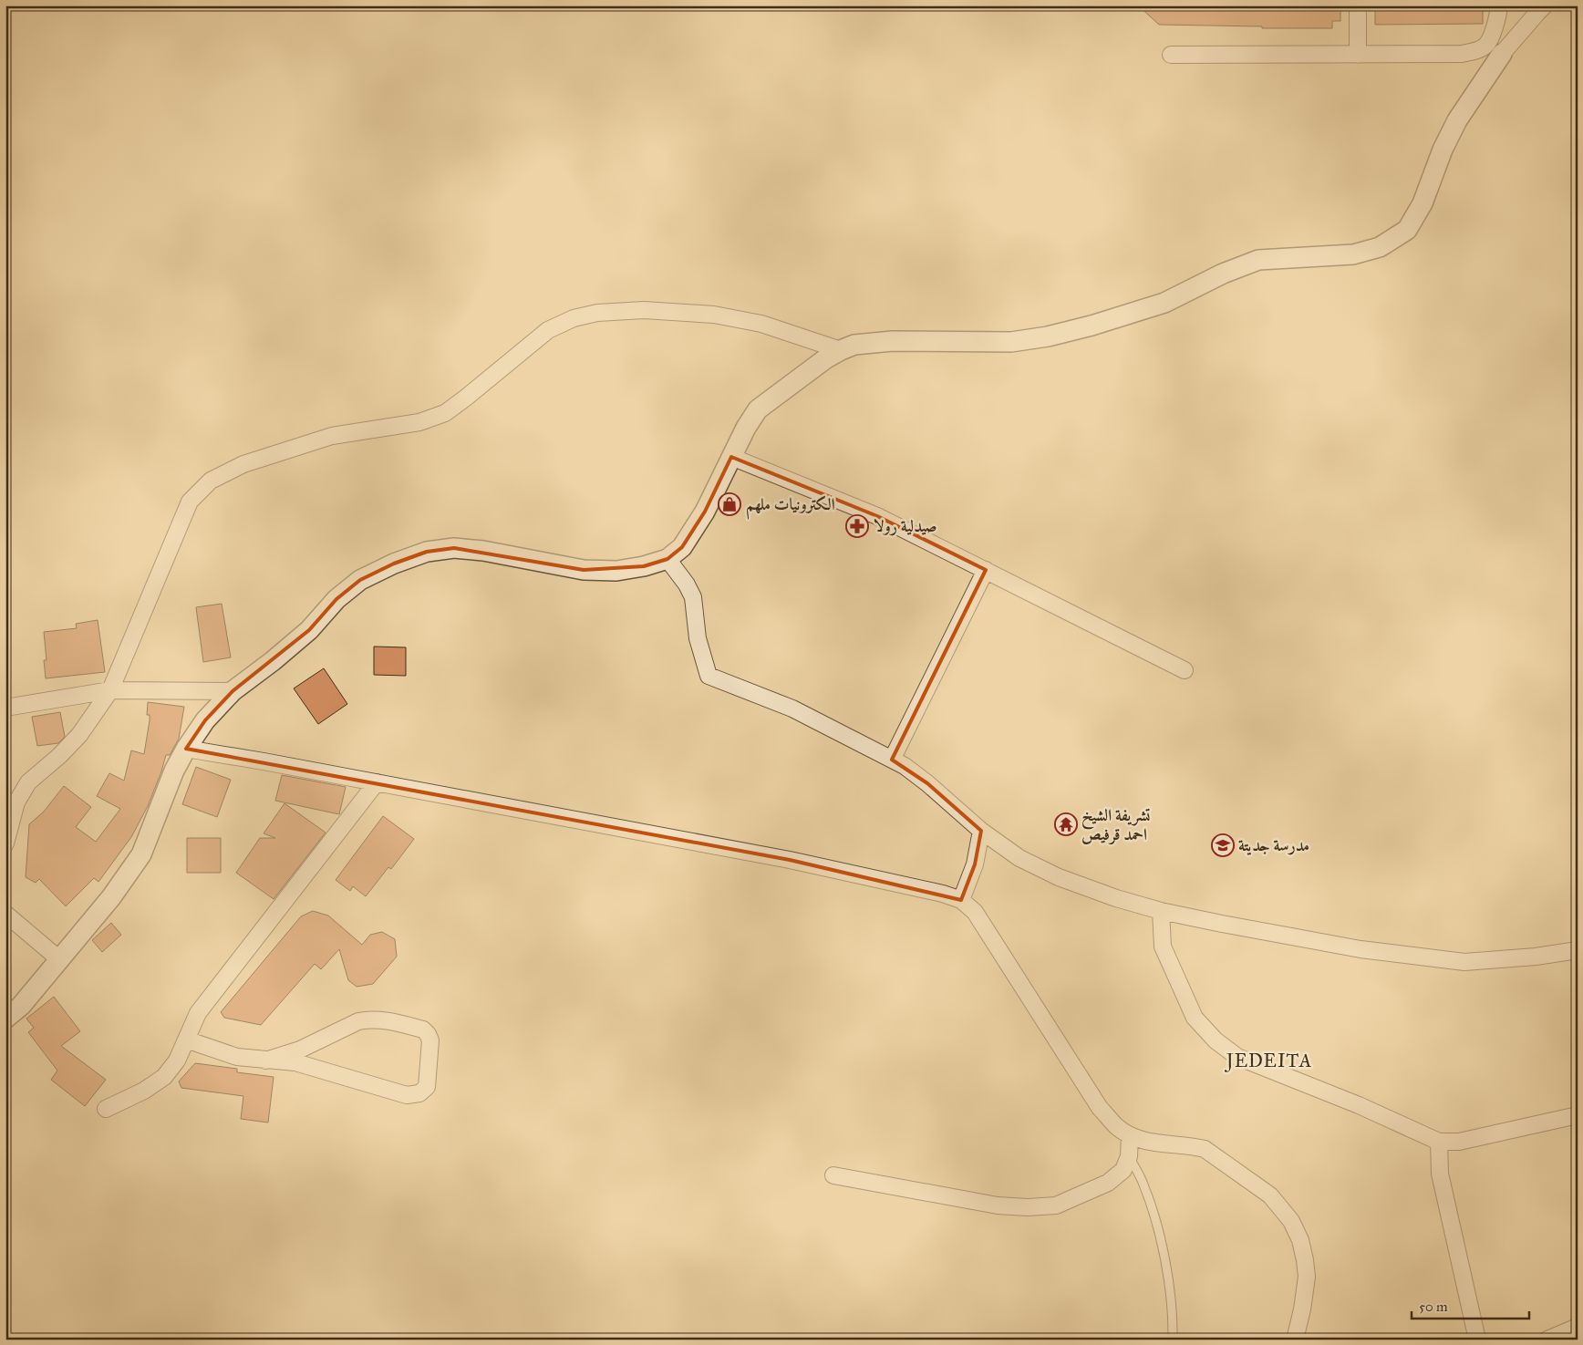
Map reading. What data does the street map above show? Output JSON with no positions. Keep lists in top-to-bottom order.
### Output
{
  "districts": ["JEDEITA"],
  "places": {
    "shop": ["الكترونيات ملهم"],
    "pharmacy": ["صيدلية رولا"],
    "temple": ["تشريفة الشيخ احمد قرفيص"],
    "school or university": ["مدرسة جديتة"]
  },
  "scale_bar": "50 m"
}
